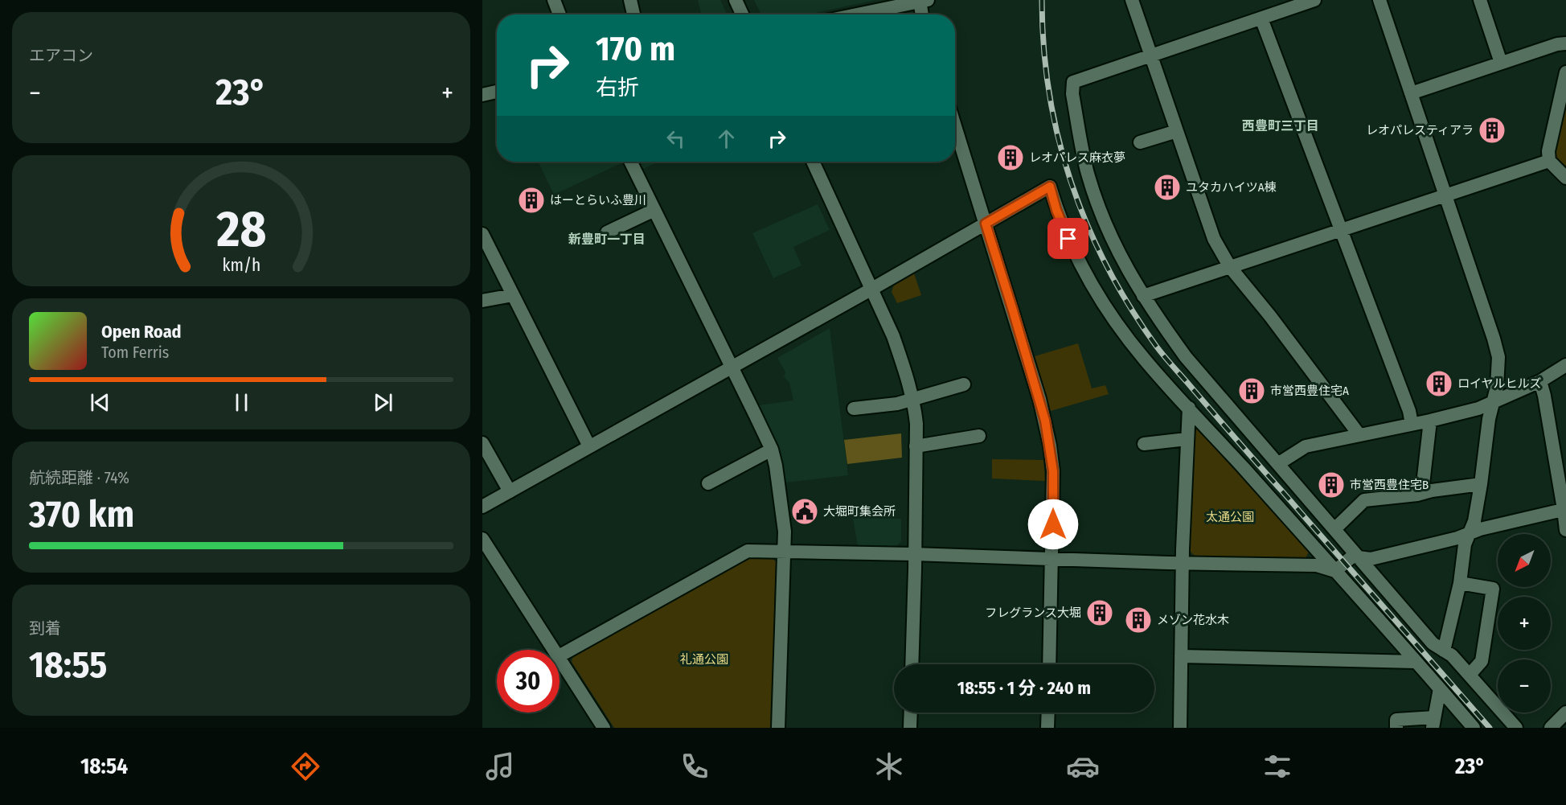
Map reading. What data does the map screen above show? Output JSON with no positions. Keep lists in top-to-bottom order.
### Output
{
  "districts": ["西豊町三丁目", "新豊町一丁目"],
  "parks": ["太通公園", "礼通公園"],
  "places": {
    "building": [
      "レオパレスティアラ",
      "レオパレス麻衣夢",
      "ユタカハイツA棟",
      "はーとらいふ豊川",
      "ロイヤルヒルズ",
      "市営西豊住宅A",
      "市営西豊住宅B",
      "フレグランス大堀",
      "メゾン花水木"
    ],
    "public building": ["大堀町集会所"]
  },
  "north": "bottom left",
  "page": {
    "tile": [
      "エアコン",
      ["航続距離 · 74%", "370 km"],
      ["到着", "18:55"]
    ],
    "turn": ["170 m", "右折"],
    "heat": ["−", "23°", "+"],
    "song": ["Open Road", "Tom Ferris"],
    "map_buttons": ["+", "−"],
    "limit": "30",
    "trip": "18:55 · 1 分 · 240 m",
    "tabs": ["18:54", "23°"],
    "gauge": ["28", "km/h"]
  }
}
